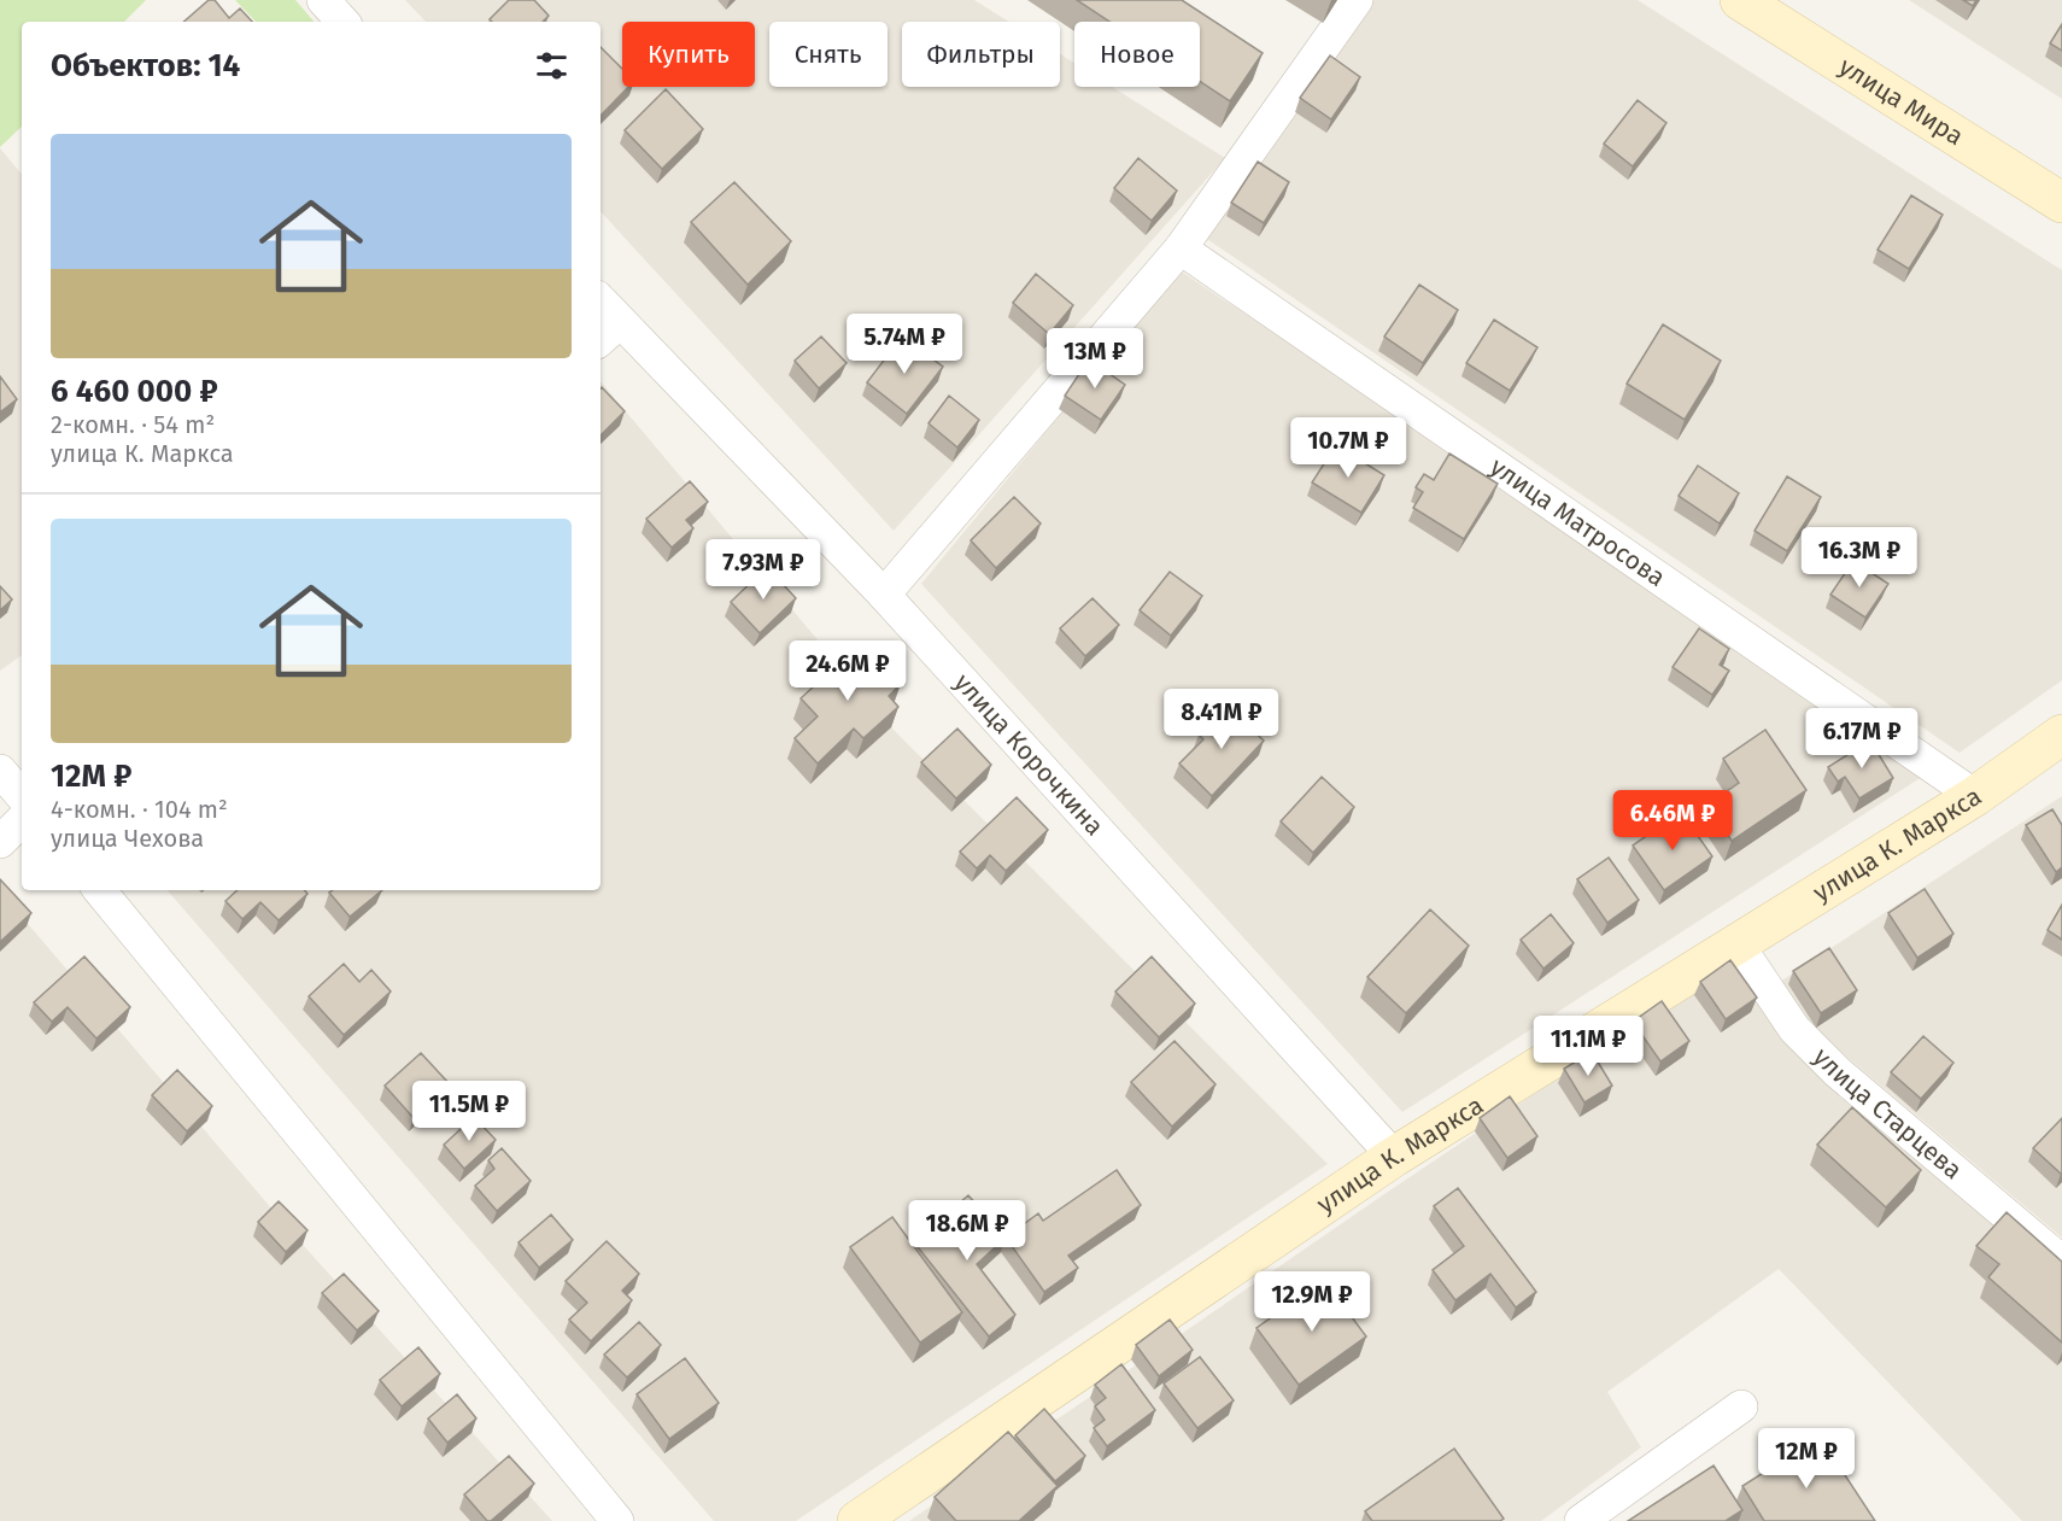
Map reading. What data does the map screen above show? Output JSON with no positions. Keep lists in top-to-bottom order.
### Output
{
  "streets": {
    "main road": ["улица Мира", "улица К. Маркса"],
    "street": ["улица Матросова", "улица Корочкина", "улица Старцева"]
  },
  "crossings": [
    ["улица Матросова", "улица К. Маркса"],
    ["улица Корочкина", "улица К. Маркса"],
    ["улица К. Маркса", "улица Старцева"]
  ],
  "page": {
    "chip": [
      "Купить",
      "Снять",
      "Фильтры",
      "Новое"
    ],
    "heading": "Объектов: 14",
    "list": [
      {
        "name": "6 460 000 ₽",
        "note": "2-комн. · 54 m² · улица К. Маркса"
      },
      {
        "name": "12M ₽",
        "note": "4-комн. · 104 m² · улица Чехова"
      }
    ],
    "price": [
      "5.74M ₽",
      "13M ₽",
      "10.7M ₽",
      "16.3M ₽",
      "7.93M ₽",
      "24.6M ₽",
      "8.41M ₽",
      "6.17M ₽",
      "6.46M ₽",
      "11.1M ₽",
      "11.5M ₽",
      "18.6M ₽",
      "12.9M ₽",
      "12M ₽"
    ]
  }
}
